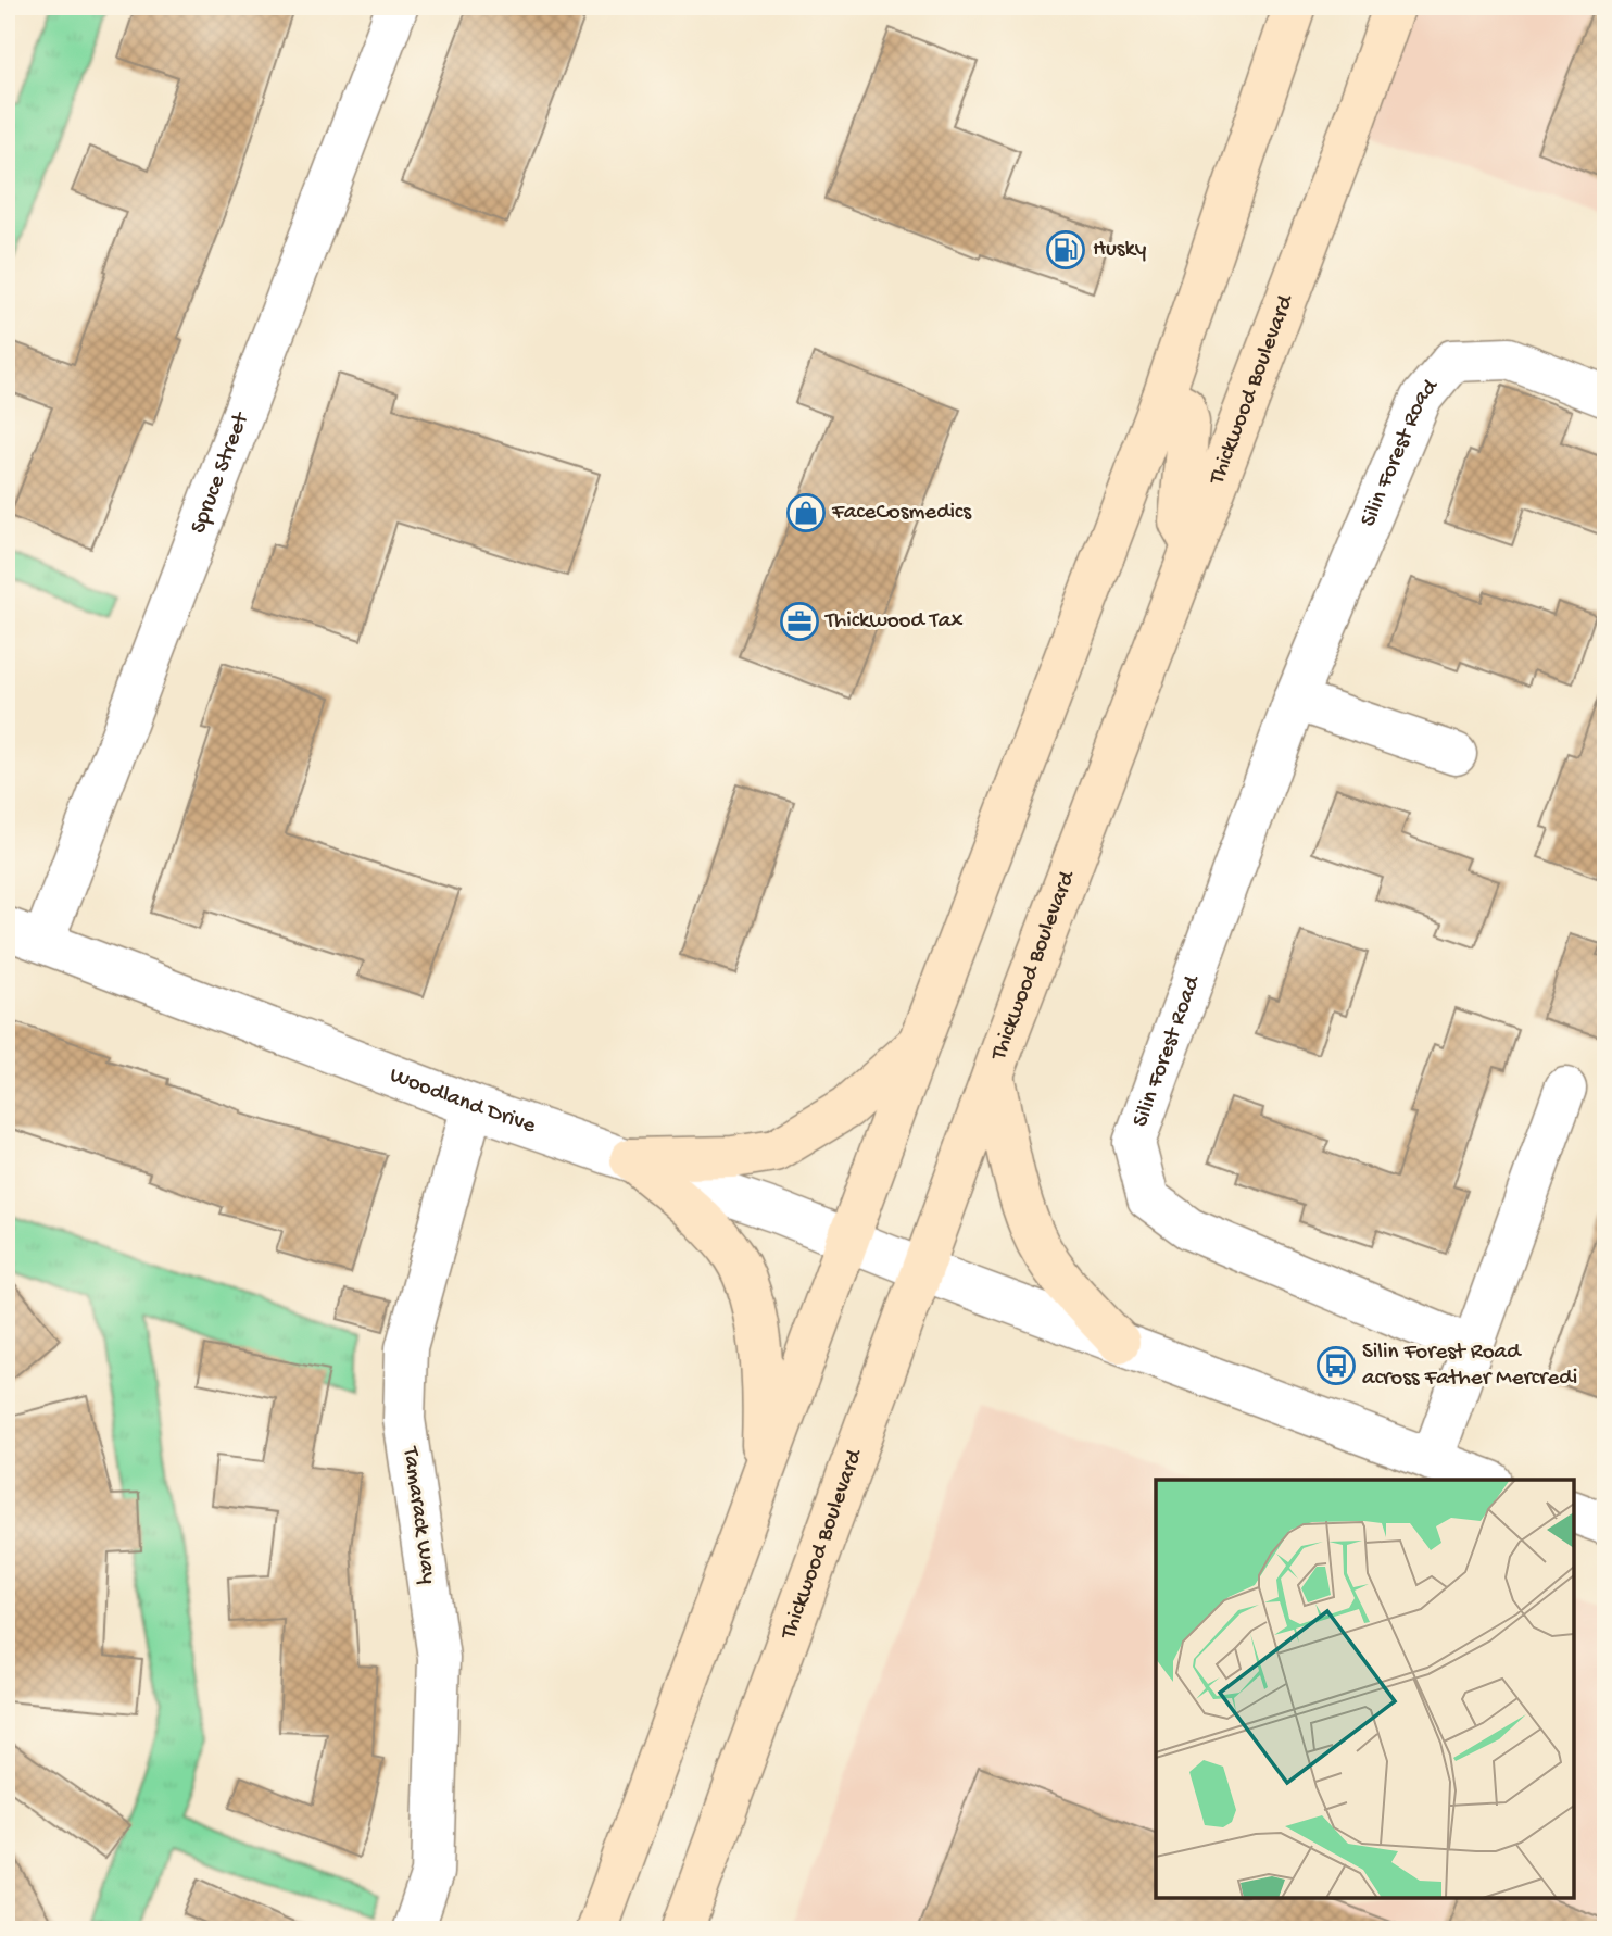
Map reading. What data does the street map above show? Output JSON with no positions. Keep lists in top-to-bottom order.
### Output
{
  "streets": {
    "main road": ["Thickwood Boulevard"],
    "street": [
      "Silin Forest Road",
      "Spruce Street",
      "Woodland Drive",
      "Tamarack Way"
    ]
  },
  "crossings": [
    ["Thickwood Boulevard", "Woodland Drive"],
    ["Spruce Street", "Woodland Drive"],
    ["Woodland Drive", "Tamarack Way"]
  ],
  "places": {
    "fuel station": ["Husky"],
    "shop": ["FaceCosmedics"],
    "office": ["Thickwood Tax"],
    "bus stop": ["Silin Forest Road across Father Mercredi"]
  }
}
